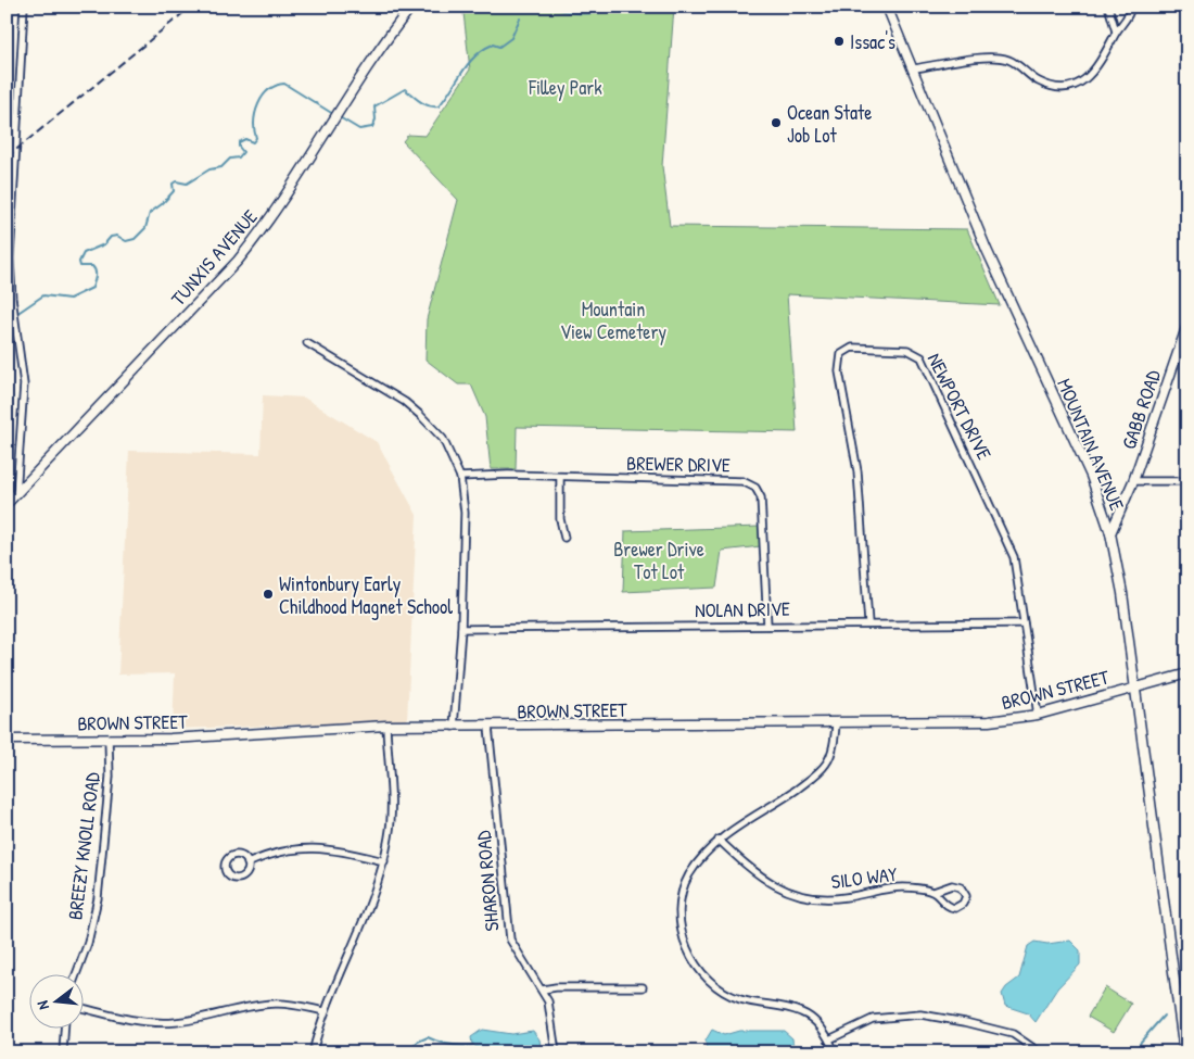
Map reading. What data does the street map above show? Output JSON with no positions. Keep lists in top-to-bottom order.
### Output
{
  "streets": {
    "main road": [
      "TUNXIS AVENUE",
      "GABB ROAD",
      "MOUNTAIN AVENUE",
      "BROWN STREET"
    ],
    "street": [
      "NEWPORT DRIVE",
      "BREWER DRIVE",
      "NOLAN DRIVE",
      "BREEZY KNOLL ROAD",
      "SILO WAY",
      "SHARON ROAD"
    ]
  },
  "crossings": [
    ["NEWPORT DRIVE", "NOLAN DRIVE"],
    ["NEWPORT DRIVE", "BROWN STREET"],
    ["GABB ROAD", "MOUNTAIN AVENUE"],
    ["MOUNTAIN AVENUE", "BROWN STREET"],
    ["BREWER DRIVE", "NOLAN DRIVE"],
    ["BROWN STREET", "BREEZY KNOLL ROAD"],
    ["BROWN STREET", "SHARON ROAD"]
  ],
  "parks": ["Filley Park", "Mountain View Cemetery", "Brewer Drive Tot Lot"],
  "places": ["Issac's", "Ocean State Job Lot", "Wintonbury Early Childhood Magnet School"],
  "north": "left"
}
